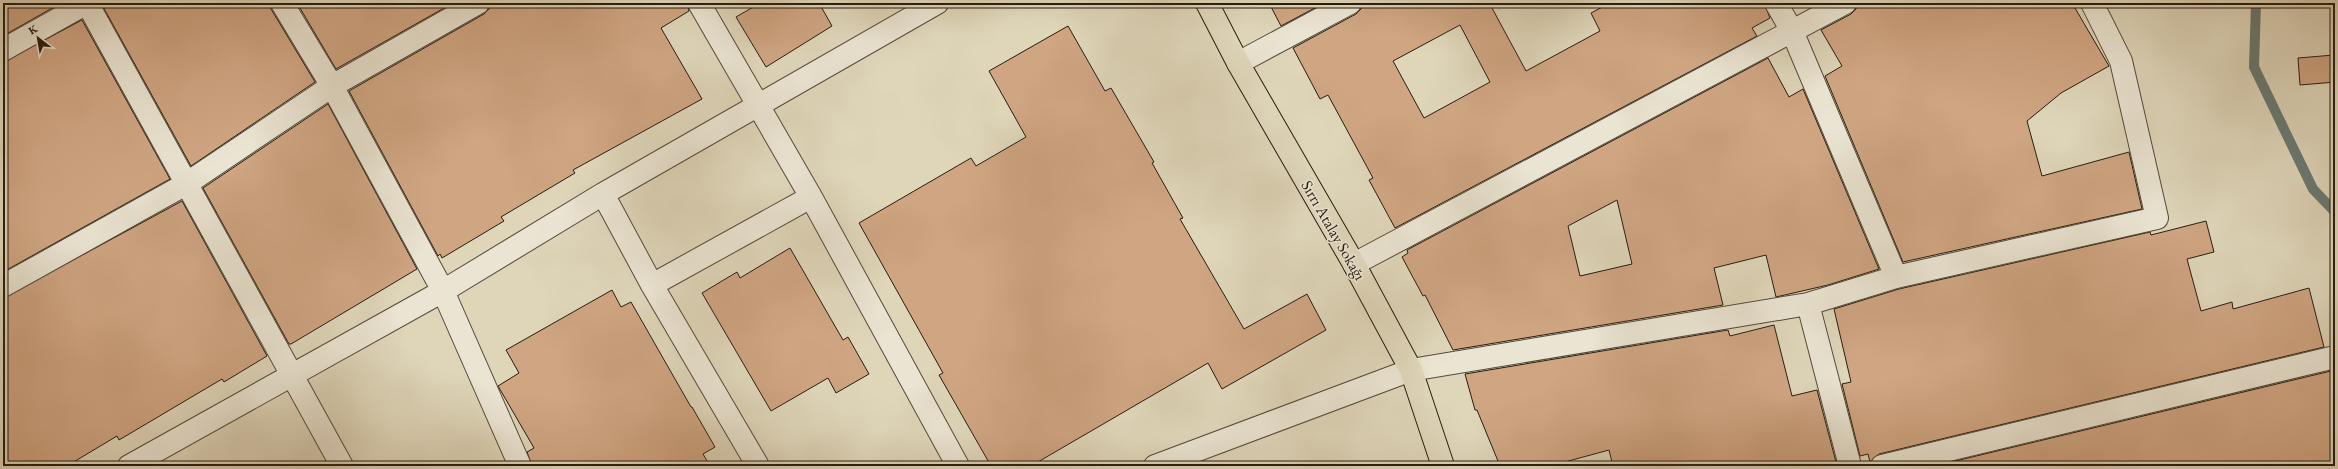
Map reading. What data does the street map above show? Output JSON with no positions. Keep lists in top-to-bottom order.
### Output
{
  "streets": {
    "main road": ["Sırrı Atalay Sokağı"]
  },
  "north": "top left"
}
